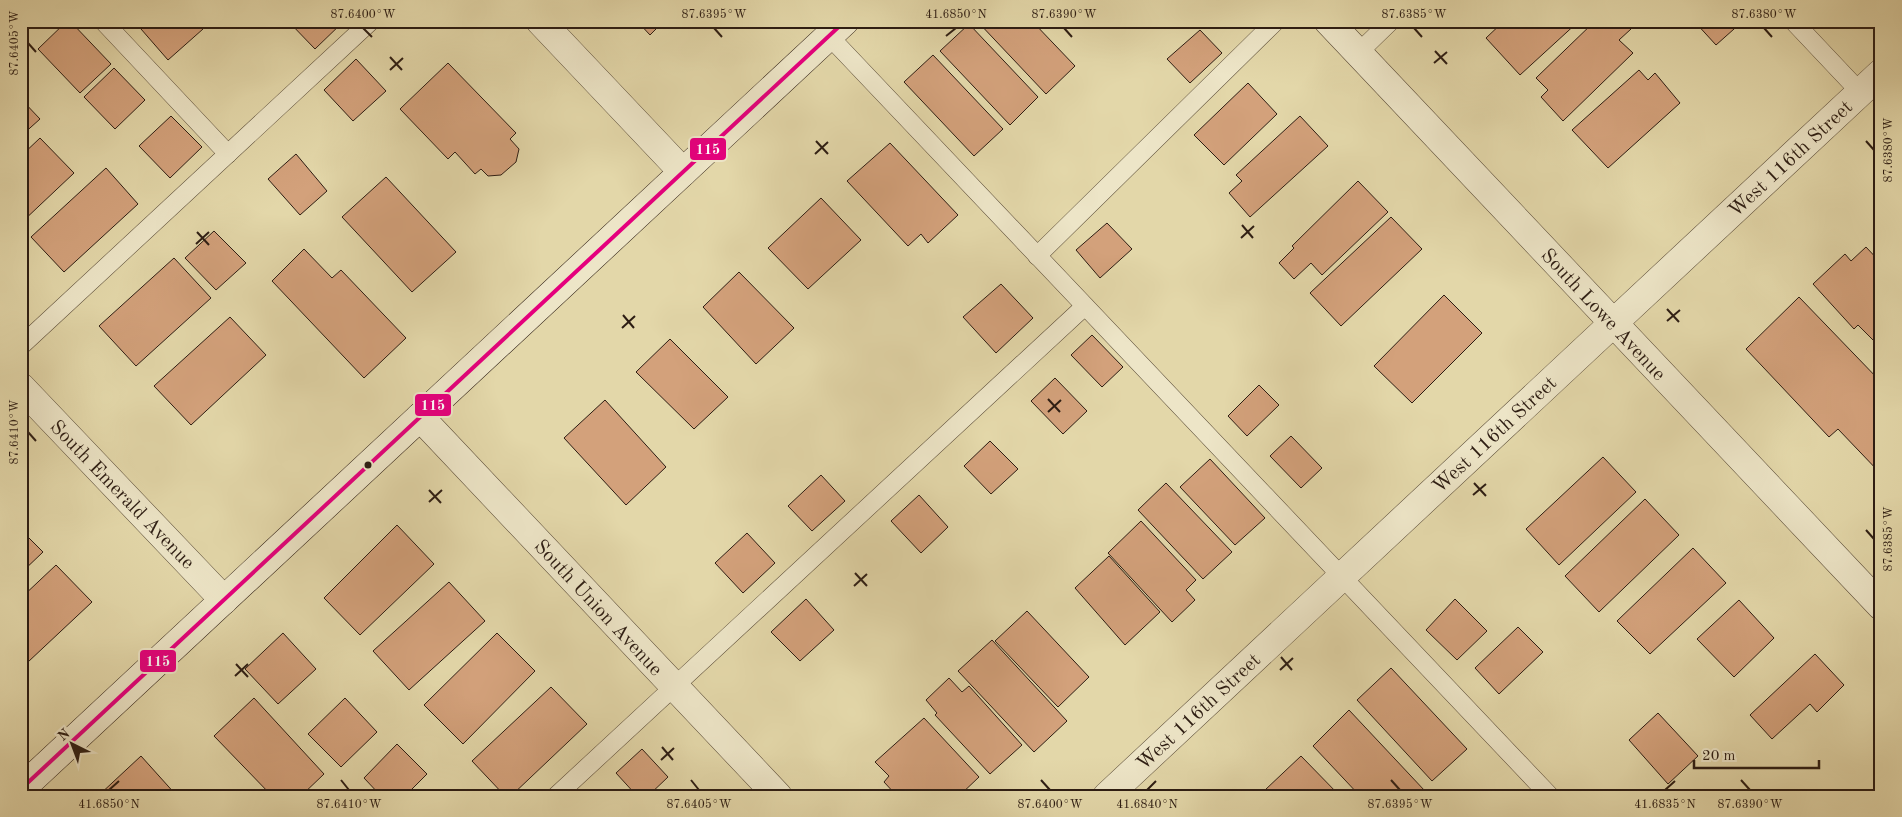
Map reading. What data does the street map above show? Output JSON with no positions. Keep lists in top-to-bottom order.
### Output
{
  "streets": {
    "street": [
      "West 116th Street",
      "South Lowe Avenue",
      "South Emerald Avenue",
      "South Union Avenue"
    ]
  },
  "crossings": [
    ["West 116th Street", "South Lowe Avenue"]
  ],
  "lines": ["transit line 115"],
  "scale_bar": "20 m",
  "north": "top left",
  "coordinates": [
    "87.6400°W",
    "87.6395°W",
    "41.6850°N",
    "87.6390°W",
    "87.6385°W",
    "87.6380°W",
    "87.6405°W",
    "87.6410°W",
    "41.6840°N",
    "41.6835°N"
  ]
}
